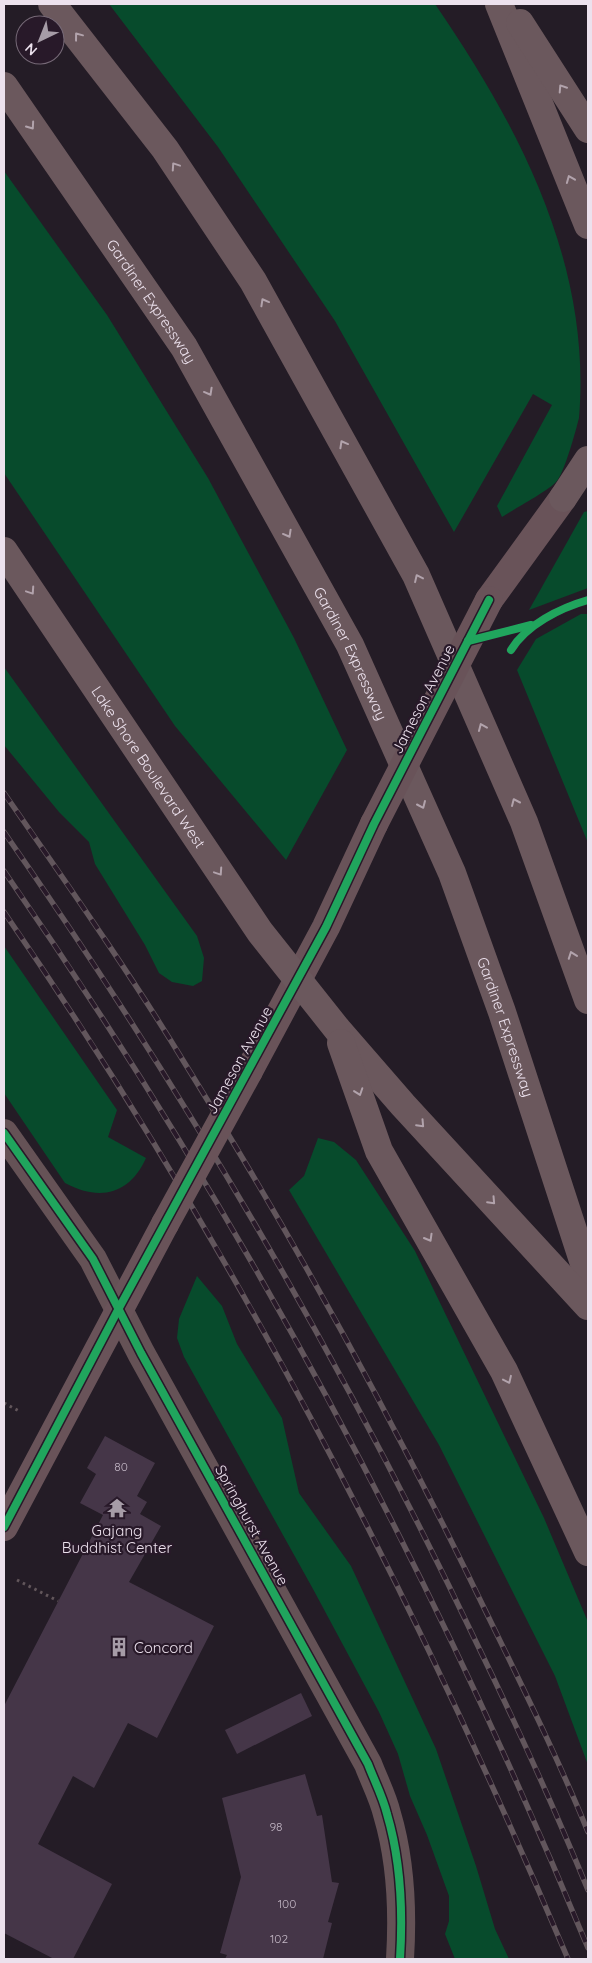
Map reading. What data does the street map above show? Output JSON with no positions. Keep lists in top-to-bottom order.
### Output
{
  "streets": {
    "highway": ["Gardiner Expressway", "Lake Shore Boulevard West"],
    "street": ["Jameson Avenue", "Springhurst Avenue"]
  },
  "crossings": [
    ["Jameson Avenue", "Lake Shore Boulevard West"],
    ["Jameson Avenue", "Springhurst Avenue"]
  ],
  "one_way": ["Lake Shore Boulevard West"],
  "places": {
    "temple": ["Gajang Buddhist Center"],
    "building": ["Concord"]
  },
  "house_numbers": [
    "80",
    "98",
    "100",
    "102"
  ],
  "north": "bottom left"
}
